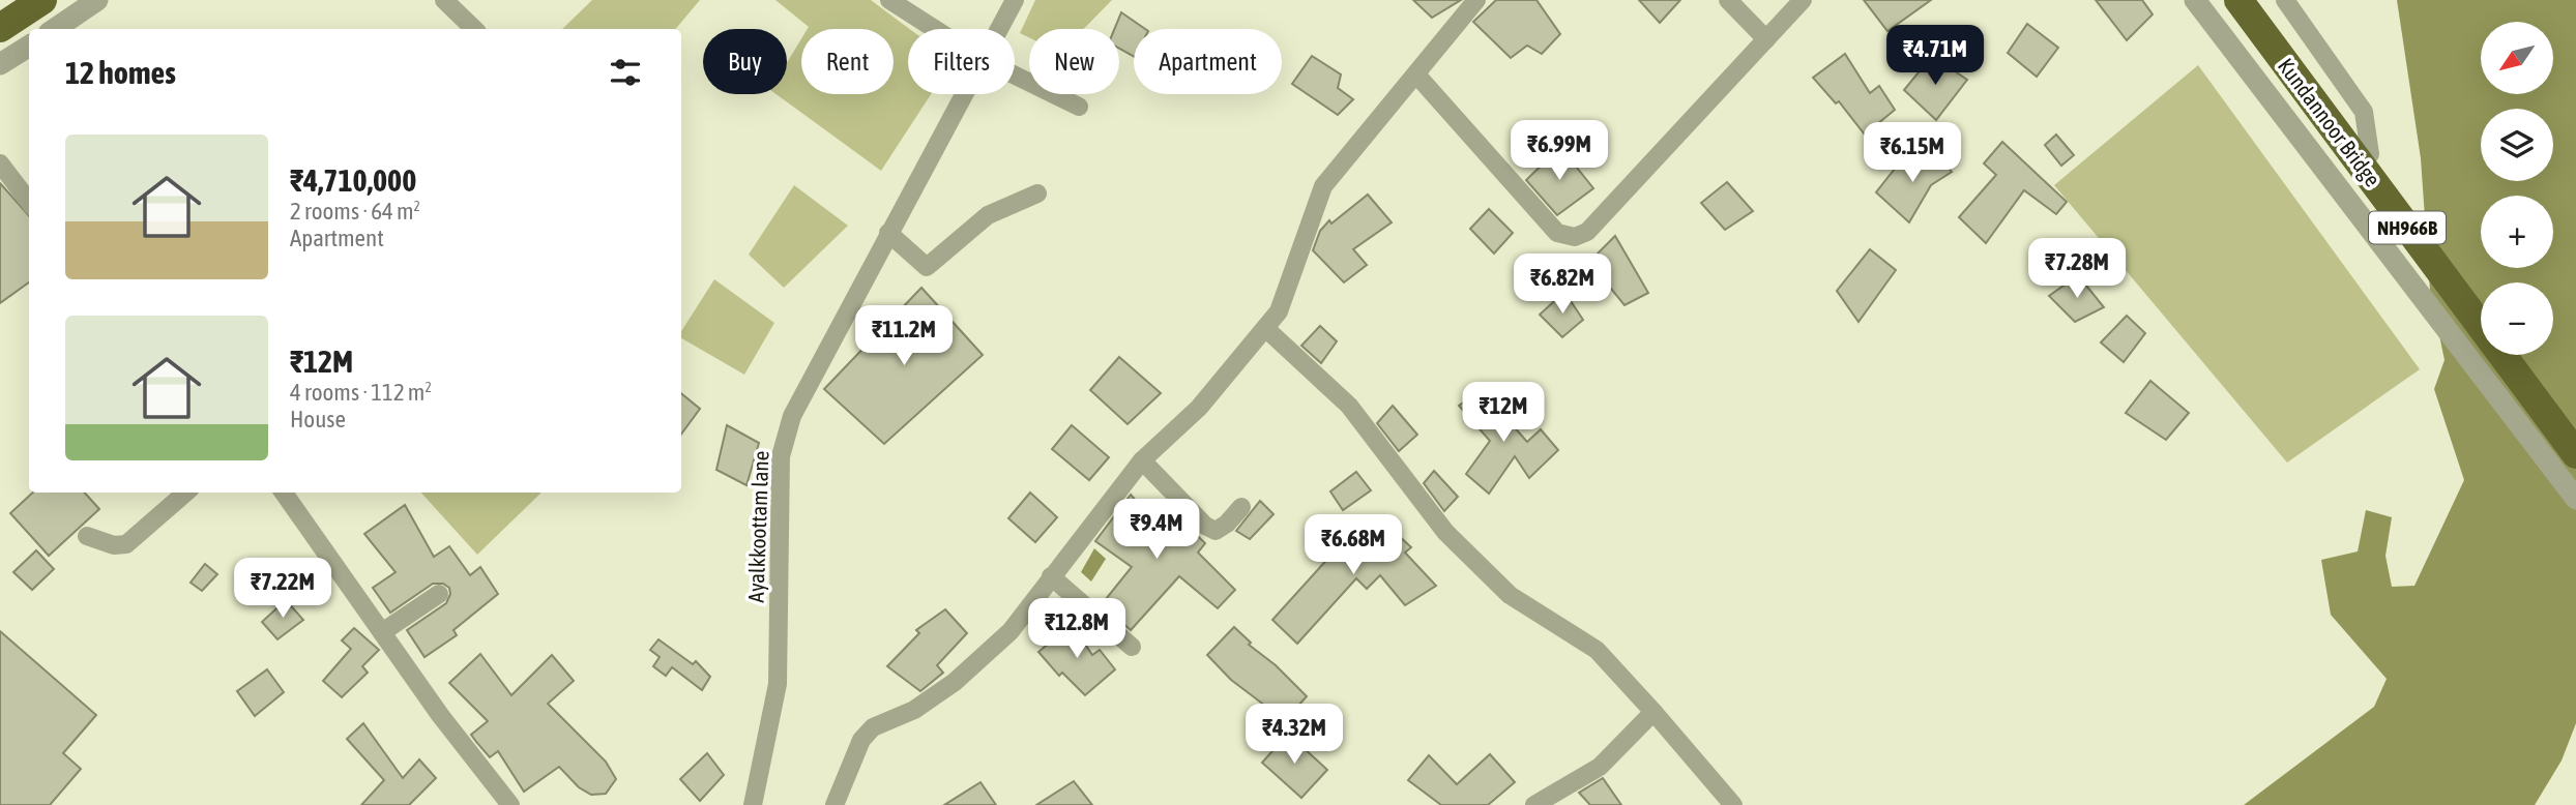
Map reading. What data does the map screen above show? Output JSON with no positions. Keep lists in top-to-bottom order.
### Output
{
  "streets": {
    "highway": ["Kundannoor Bridge", "NH966B"],
    "street": ["Ayalkkoottam lane"]
  },
  "north": "bottom left",
  "page": {
    "map_buttons": ["+", "−"],
    "price": [
      "₹4.71M",
      "₹6.99M",
      "₹6.15M",
      "₹7.28M",
      "₹6.82M",
      "₹11.2M",
      "₹12M",
      "₹9.4M",
      "₹6.68M",
      "₹7.22M",
      "₹12.8M",
      "₹4.32M"
    ],
    "chip": [
      "Buy",
      "Rent",
      "Filters",
      "New",
      "Apartment"
    ],
    "heading": "12 homes",
    "list": [
      {
        "name": "₹4,710,000",
        "note": "2 rooms · 64 m² · Apartment"
      },
      {
        "name": "₹12M",
        "note": "4 rooms · 112 m² · House"
      }
    ]
  }
}
